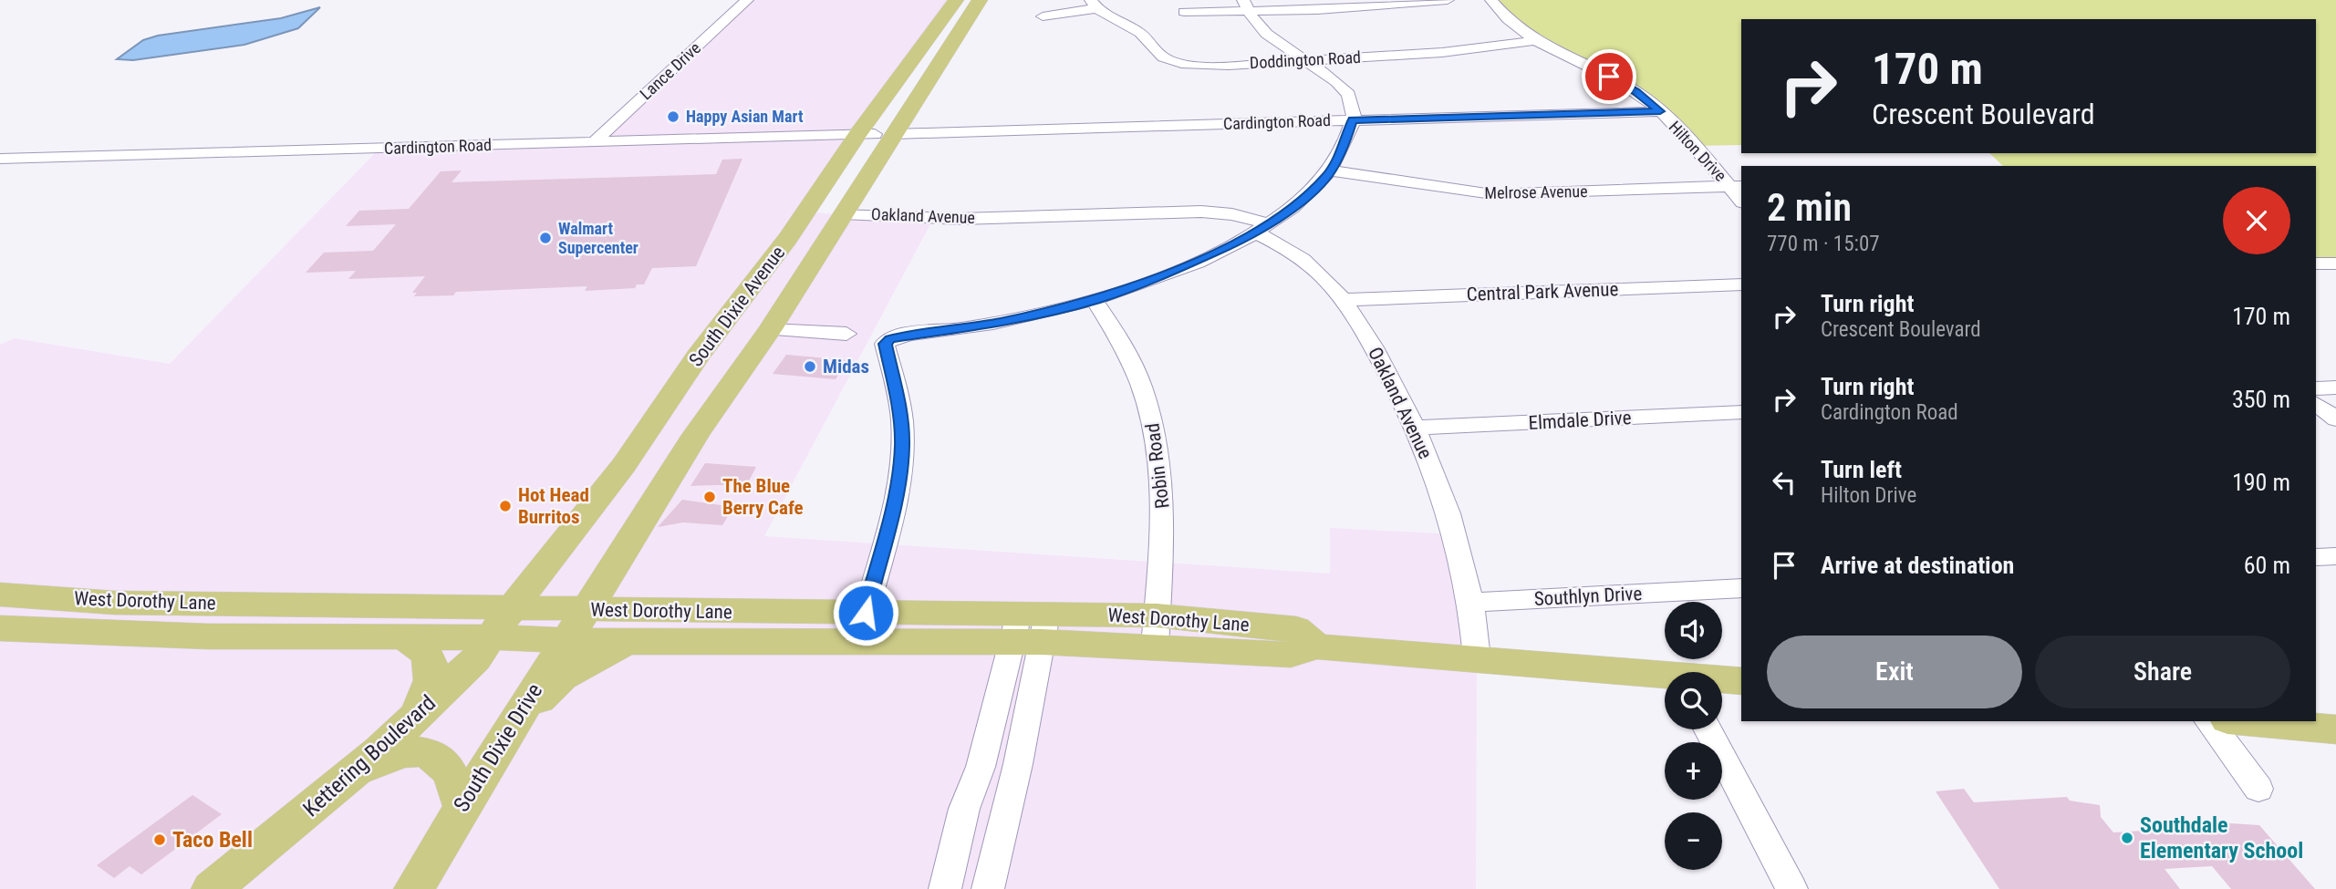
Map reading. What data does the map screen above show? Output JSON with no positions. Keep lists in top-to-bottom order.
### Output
{
  "streets": {
    "main road": [
      "South Dixie Avenue",
      "West Dorothy Lane",
      "South Dixie Drive",
      "Kettering Boulevard"
    ],
    "street": [
      "Doddington Road",
      "Lance Drive",
      "Cardington Road",
      "Hilton Drive",
      "Melrose Avenue",
      "Oakland Avenue",
      "Central Park Avenue",
      "Elmdale Drive",
      "Robin Road",
      "Southlyn Drive"
    ]
  },
  "crossings": [
    ["Doddington Road", "Hilton Drive"],
    ["Lance Drive", "Cardington Road"],
    ["Cardington Road", "Hilton Drive"],
    ["Cardington Road", "South Dixie Avenue"],
    ["Hilton Drive", "Melrose Avenue"],
    ["Oakland Avenue", "Central Park Avenue"],
    ["Oakland Avenue", "South Dixie Avenue"],
    ["Oakland Avenue", "Elmdale Drive"],
    ["Oakland Avenue", "Southlyn Drive"],
    ["Oakland Avenue", "West Dorothy Lane"],
    ["South Dixie Avenue", "West Dorothy Lane"],
    ["South Dixie Avenue", "South Dixie Drive"],
    ["South Dixie Avenue", "Kettering Boulevard"],
    ["Robin Road", "West Dorothy Lane"],
    ["West Dorothy Lane", "South Dixie Drive"],
    ["West Dorothy Lane", "Kettering Boulevard"]
  ],
  "places": [
    "Happy Asian Mart",
    "Walmart Supercenter",
    "Midas",
    "The Blue Berry Cafe",
    "Hot Head Burritos",
    "Southdale Elementary School",
    "Taco Bell"
  ],
  "page": {
    "turn": ["170 m", "Crescent Boulevard"],
    "heading": ["2 min", "770 m · 15:07"],
    "list": [
      {
        "name": "Turn right",
        "note": "Crescent Boulevard",
        "value": "170 m"
      },
      {
        "name": "Turn right",
        "note": "Cardington Road",
        "value": "350 m"
      },
      {
        "name": "Turn left",
        "note": "Hilton Drive",
        "value": "190 m"
      },
      {
        "name": "Arrive at destination",
        "value": "60 m"
      }
    ],
    "map_buttons": ["+", "−"],
    "buttons": ["Exit", "Share"]
  }
}
